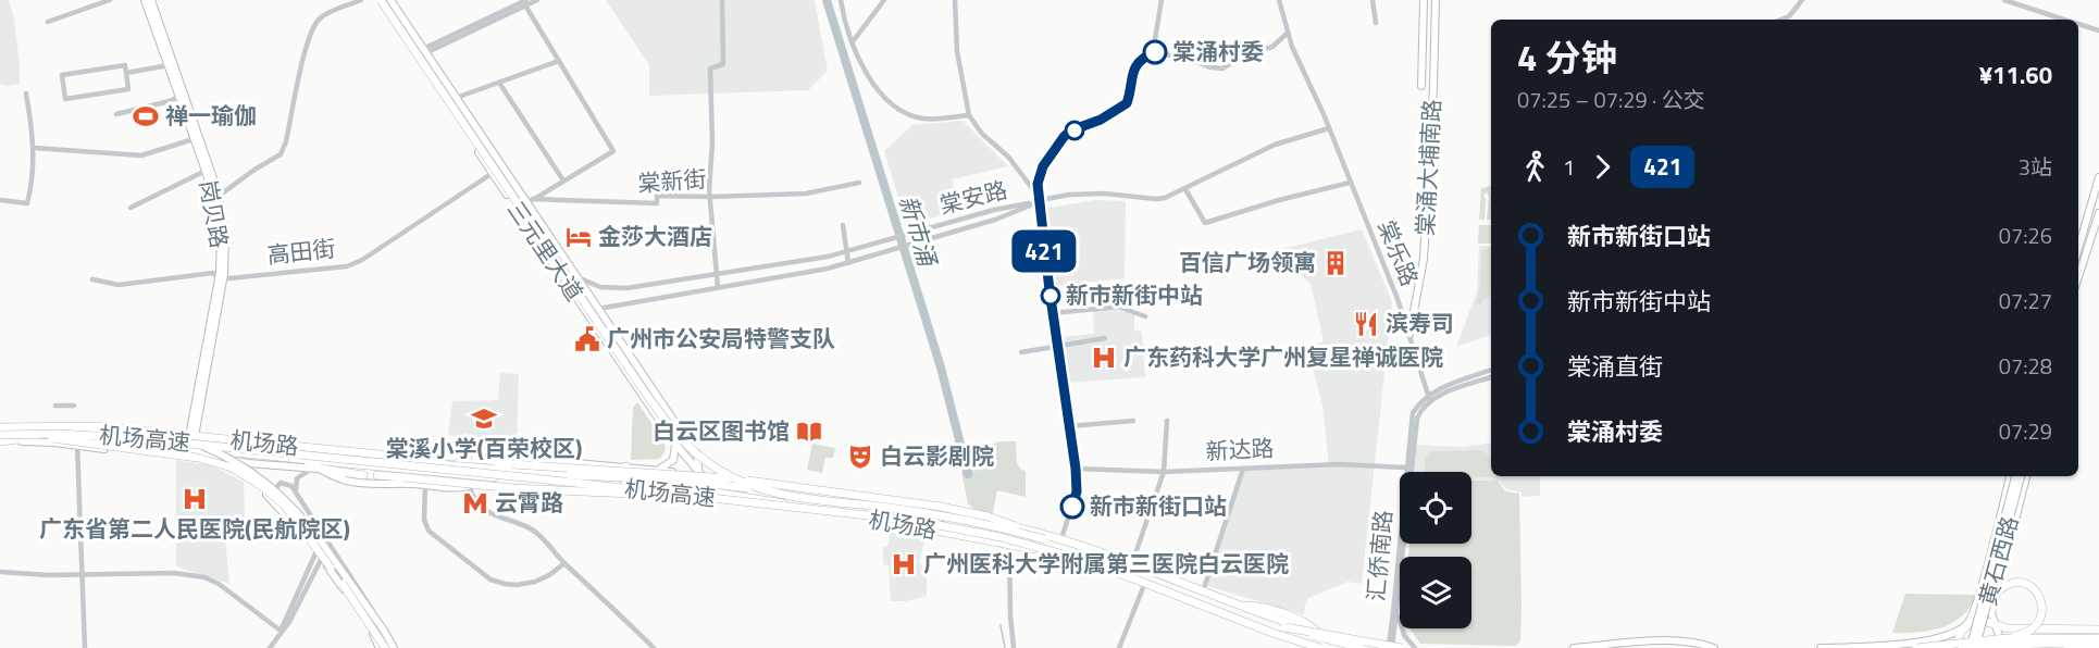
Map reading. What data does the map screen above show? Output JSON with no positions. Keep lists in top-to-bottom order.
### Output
{
  "streets": {
    "highway": ["机场高速", "机场路"],
    "main road": [
      "棠涌大埔南路",
      "岗贝路",
      "三元里大道",
      "黄石西路"
    ],
    "street": [
      "棠新街",
      "棠安路",
      "高田街",
      "棠乐路",
      "新达路",
      "汇侨南路"
    ]
  },
  "crossings": [
    ["棠涌大埔南路", "棠乐路"],
    ["棠新街", "三元里大道"],
    ["棠安路", "三元里大道"],
    ["岗贝路", "高田街"],
    ["岗贝路", "机场路"],
    ["三元里大道", "高田街"],
    ["三元里大道", "机场高速"],
    ["三元里大道", "机场路"],
    ["棠乐路", "汇侨南路"],
    ["机场高速", "机场路"],
    ["新达路", "汇侨南路"]
  ],
  "water": ["新市涌"],
  "places": {
    "other": ["棠涌村委", "新市新街中站", "新市新街口站"],
    "sports": ["禅一瑜伽"],
    "hotel": ["金莎大酒店"],
    "building": ["百信广场领寓"],
    "restaurant": ["滨寿司"],
    "public building": ["广州市公安局特警支队"],
    "hospital": ["广东药科大学广州复星禅诚医院", "广东省第二人民医院(民航院区)", "广州医科大学附属第三医院白云医院"],
    "school or university": ["棠溪小学(百荣校区)"],
    "library": ["白云区图书馆"],
    "theatre": ["白云影剧院"],
    "metro station": ["云霄路"]
  },
  "lines": ["bus line 421"],
  "page": {
    "on_map": "421",
    "heading": ["4 分钟", "07:25 – 07:29 · 公交", "¥11.60"],
    "legs": ["1", "421", "3站"],
    "list": [
      {
        "name": "新市新街口站",
        "value": "07:26"
      },
      {
        "name": "新市新街中站",
        "value": "07:27"
      },
      {
        "name": "棠涌直街",
        "value": "07:28"
      },
      {
        "name": "棠涌村委",
        "value": "07:29"
      }
    ]
  }
}
